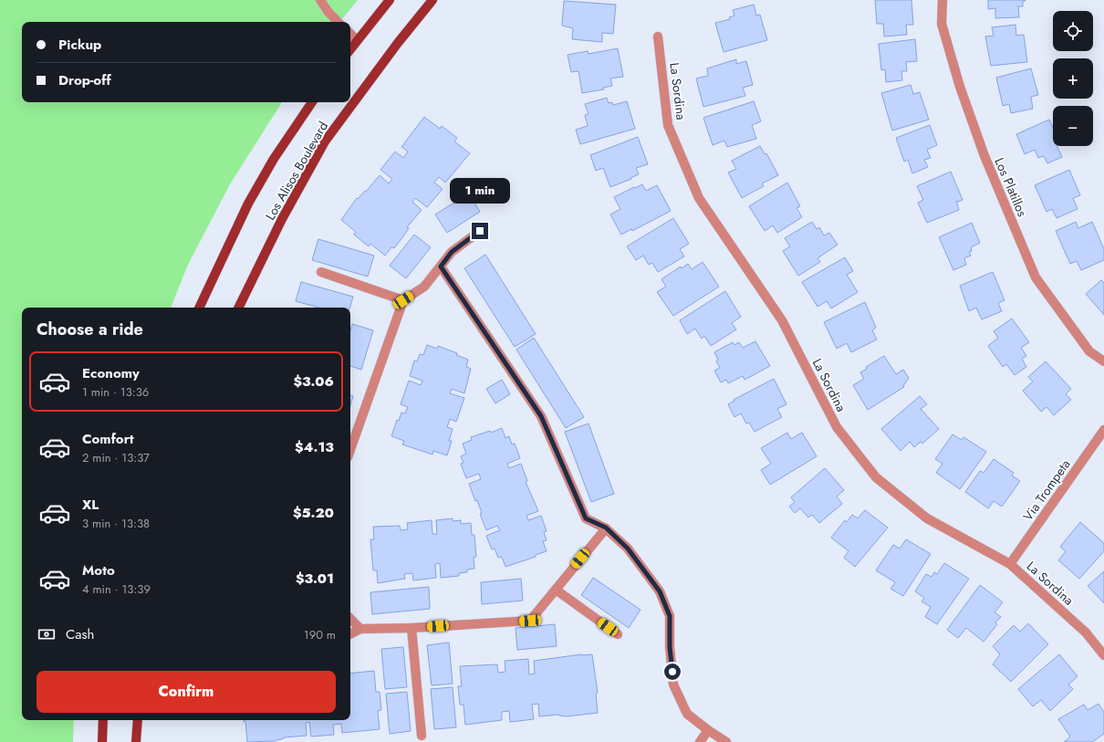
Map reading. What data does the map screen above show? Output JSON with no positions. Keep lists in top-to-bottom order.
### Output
{
  "streets": {
    "main road": ["Los Alisos Boulevard"],
    "street": ["La Sordina", "Los Platillos", "Via Trompeta"]
  },
  "crossings": [
    ["La Sordina", "Via Trompeta"]
  ],
  "page": {
    "map_buttons": ["+", "−"],
    "banner": ["Pickup", "Drop-off"],
    "bubble": "1 min",
    "heading": "Choose a ride",
    "list": [
      {
        "name": "Economy",
        "note": "1 min · 13:36",
        "value": "$3.06"
      },
      {
        "name": "Comfort",
        "note": "2 min · 13:37",
        "value": "$4.13"
      },
      {
        "name": "XL",
        "note": "3 min · 13:38",
        "value": "$5.20"
      },
      {
        "name": "Moto",
        "note": "4 min · 13:39",
        "value": "$3.01"
      }
    ],
    "pay": ["Cash", "190 m"],
    "buttons": "Confirm"
  }
}
